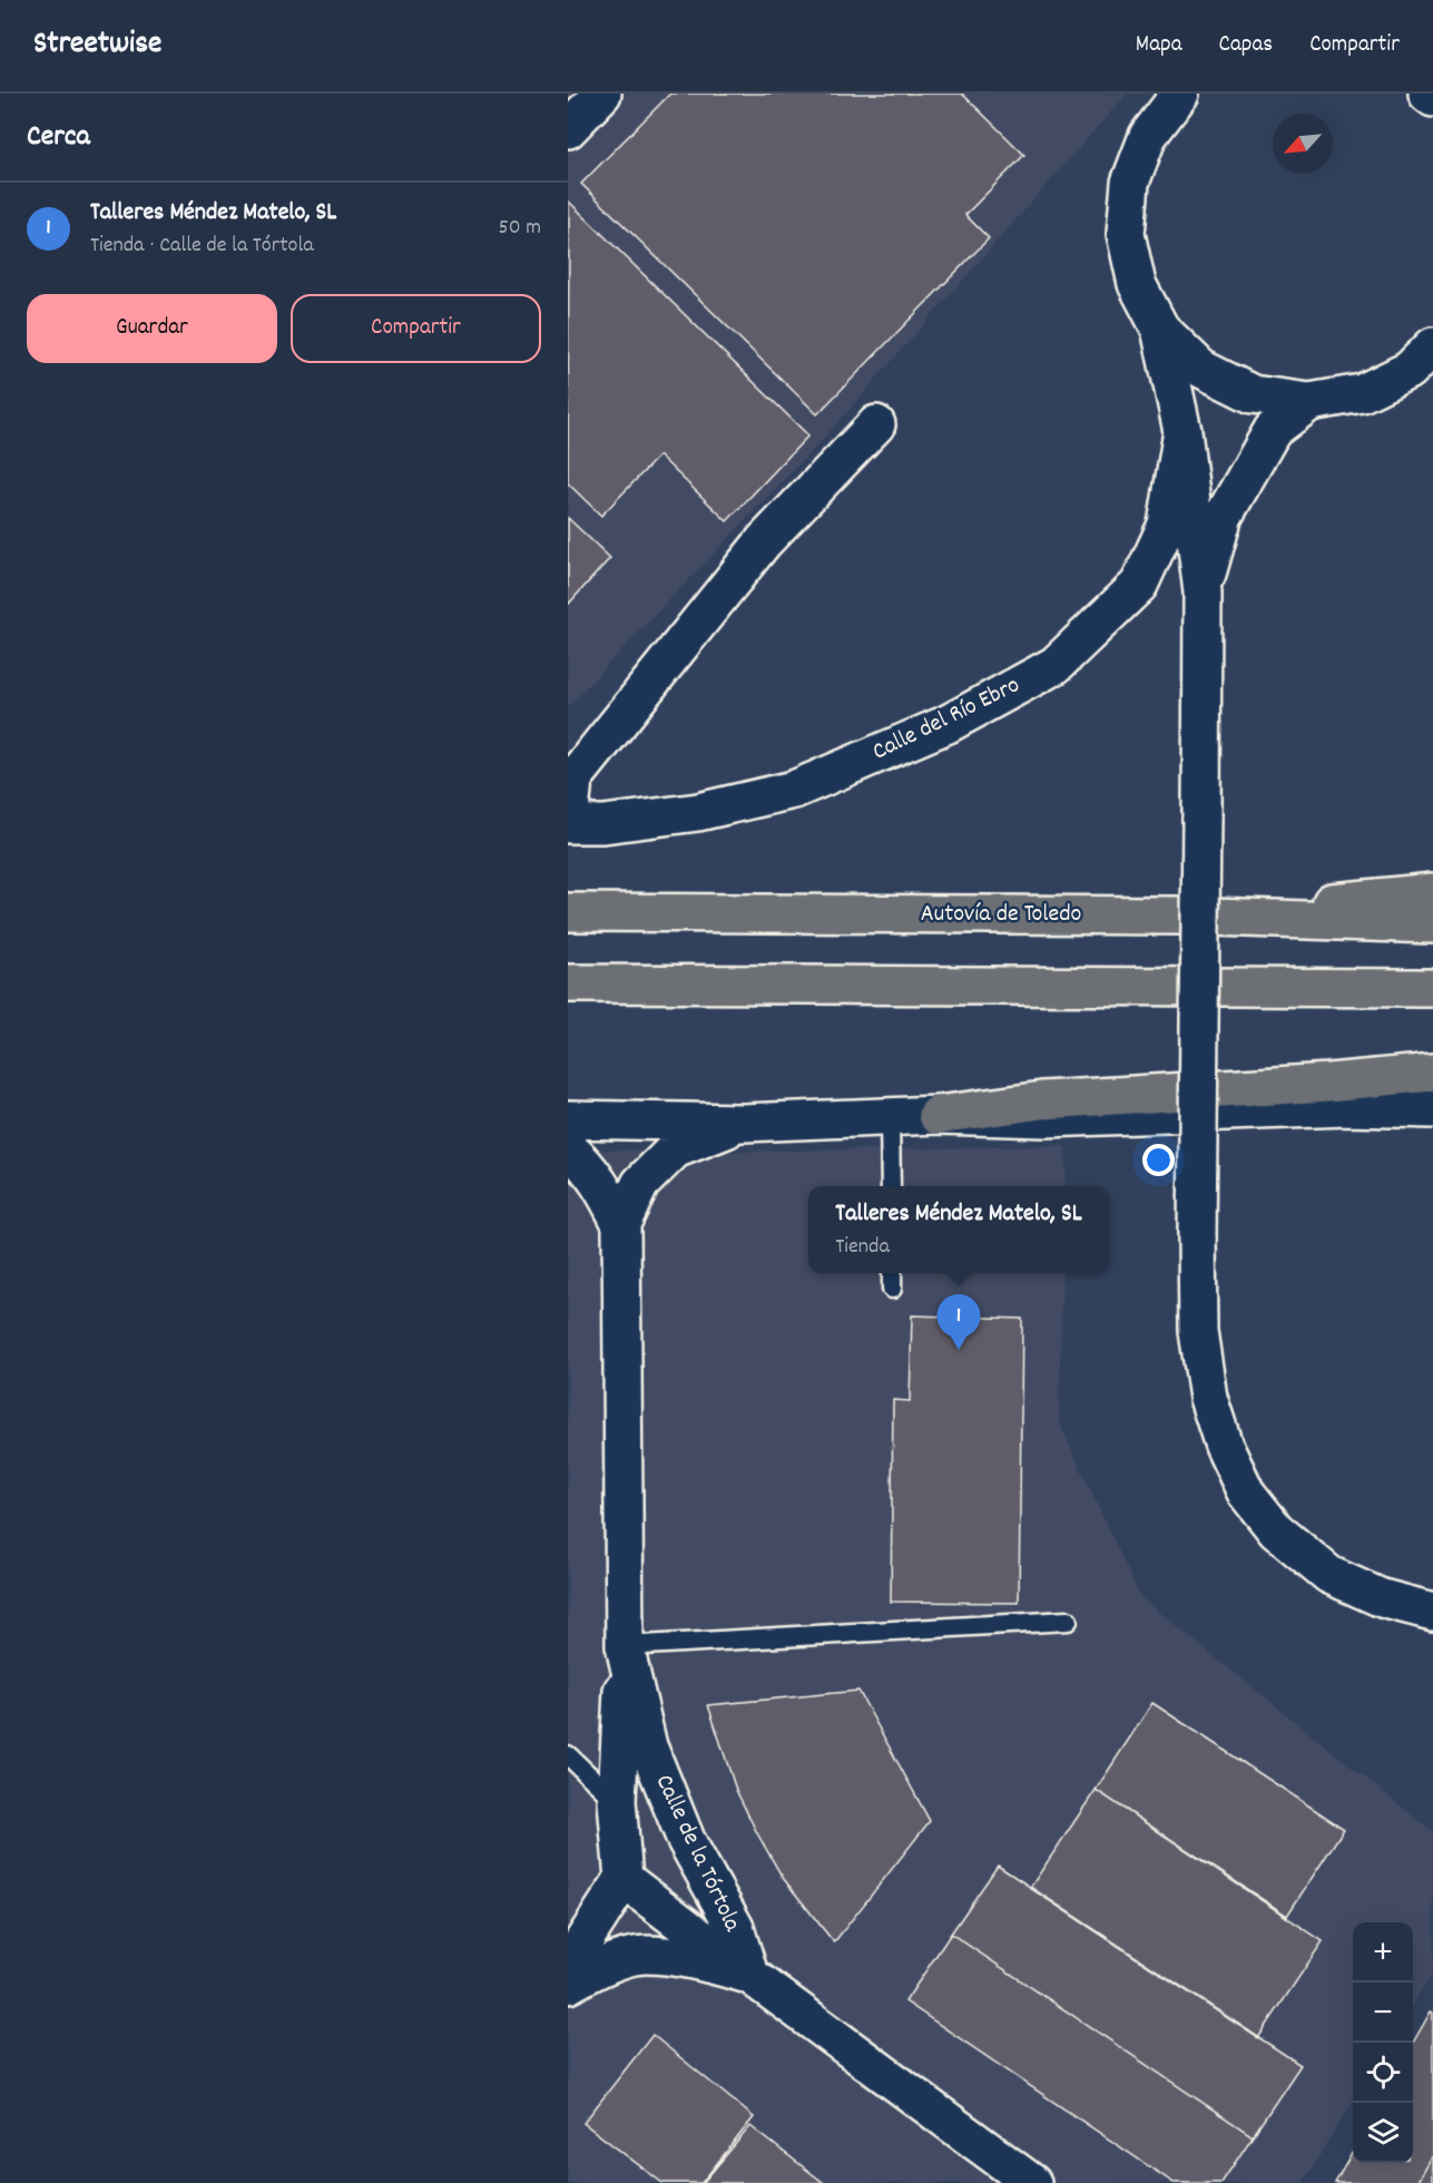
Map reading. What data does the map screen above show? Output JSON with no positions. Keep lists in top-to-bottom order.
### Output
{
  "streets": {
    "highway": ["Autovía de Toledo"],
    "street": ["Calle del Río Ebro", "Calle de la Tórtola"]
  },
  "north": "bottom left",
  "page": {
    "header": "Streetwise",
    "nav": ["Mapa", "Capas", "Compartir"],
    "heading": "Cerca",
    "list": [
      {
        "mark": "1",
        "name": "Talleres Méndez Matelo, SL",
        "note": "Tienda · Calle de la Tórtola",
        "value": "50 m"
      }
    ],
    "buttons": ["Guardar", "Compartir"],
    "popup": ["Talleres Méndez Matelo, SL", "Tienda"],
    "pins": "1",
    "map_buttons": ["+", "−"]
  }
}
